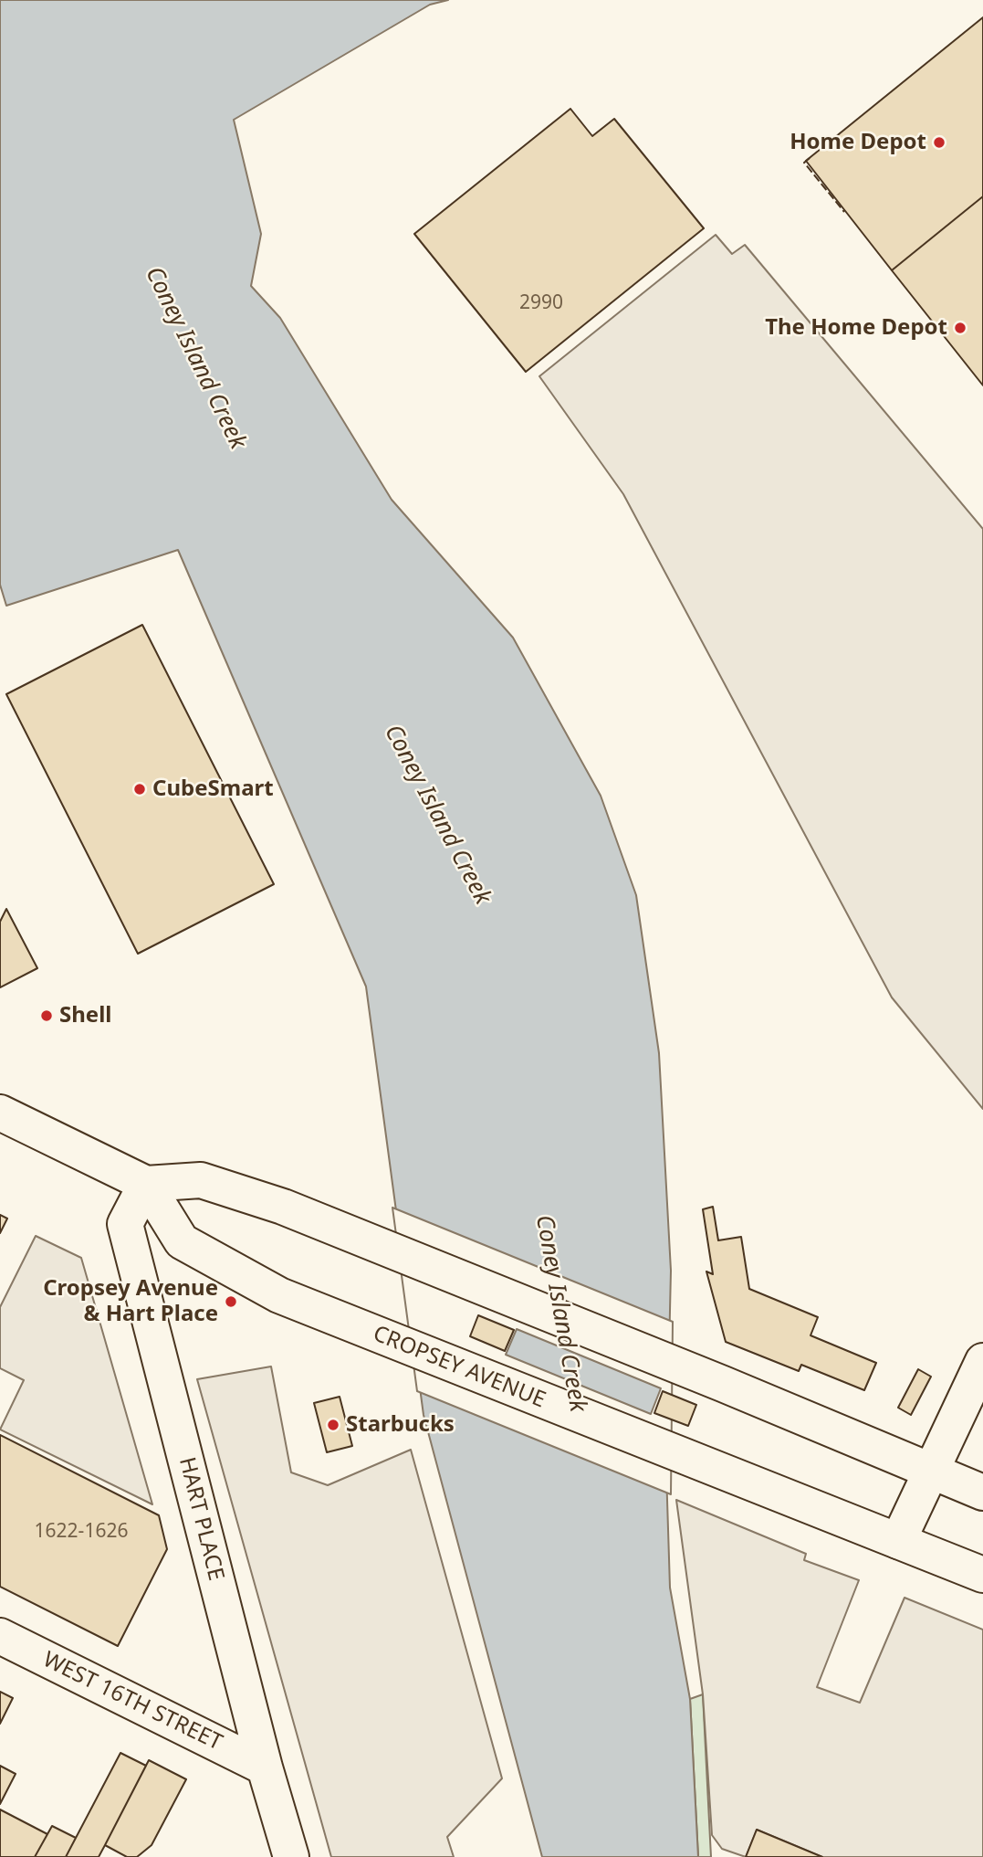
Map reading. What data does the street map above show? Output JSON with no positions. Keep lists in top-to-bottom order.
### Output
{
  "streets": {
    "main road": ["CROPSEY AVENUE", "HART PLACE", "WEST 16TH STREET"]
  },
  "crossings": [
    ["CROPSEY AVENUE", "HART PLACE"],
    ["HART PLACE", "WEST 16TH STREET"]
  ],
  "water": ["Coney Island Creek"],
  "places": [
    "Home Depot",
    "The Home Depot",
    "CubeSmart",
    "Shell",
    "Cropsey Avenue & Hart Place",
    "Starbucks"
  ],
  "house_numbers": ["2990", "1622-1626"]
}
